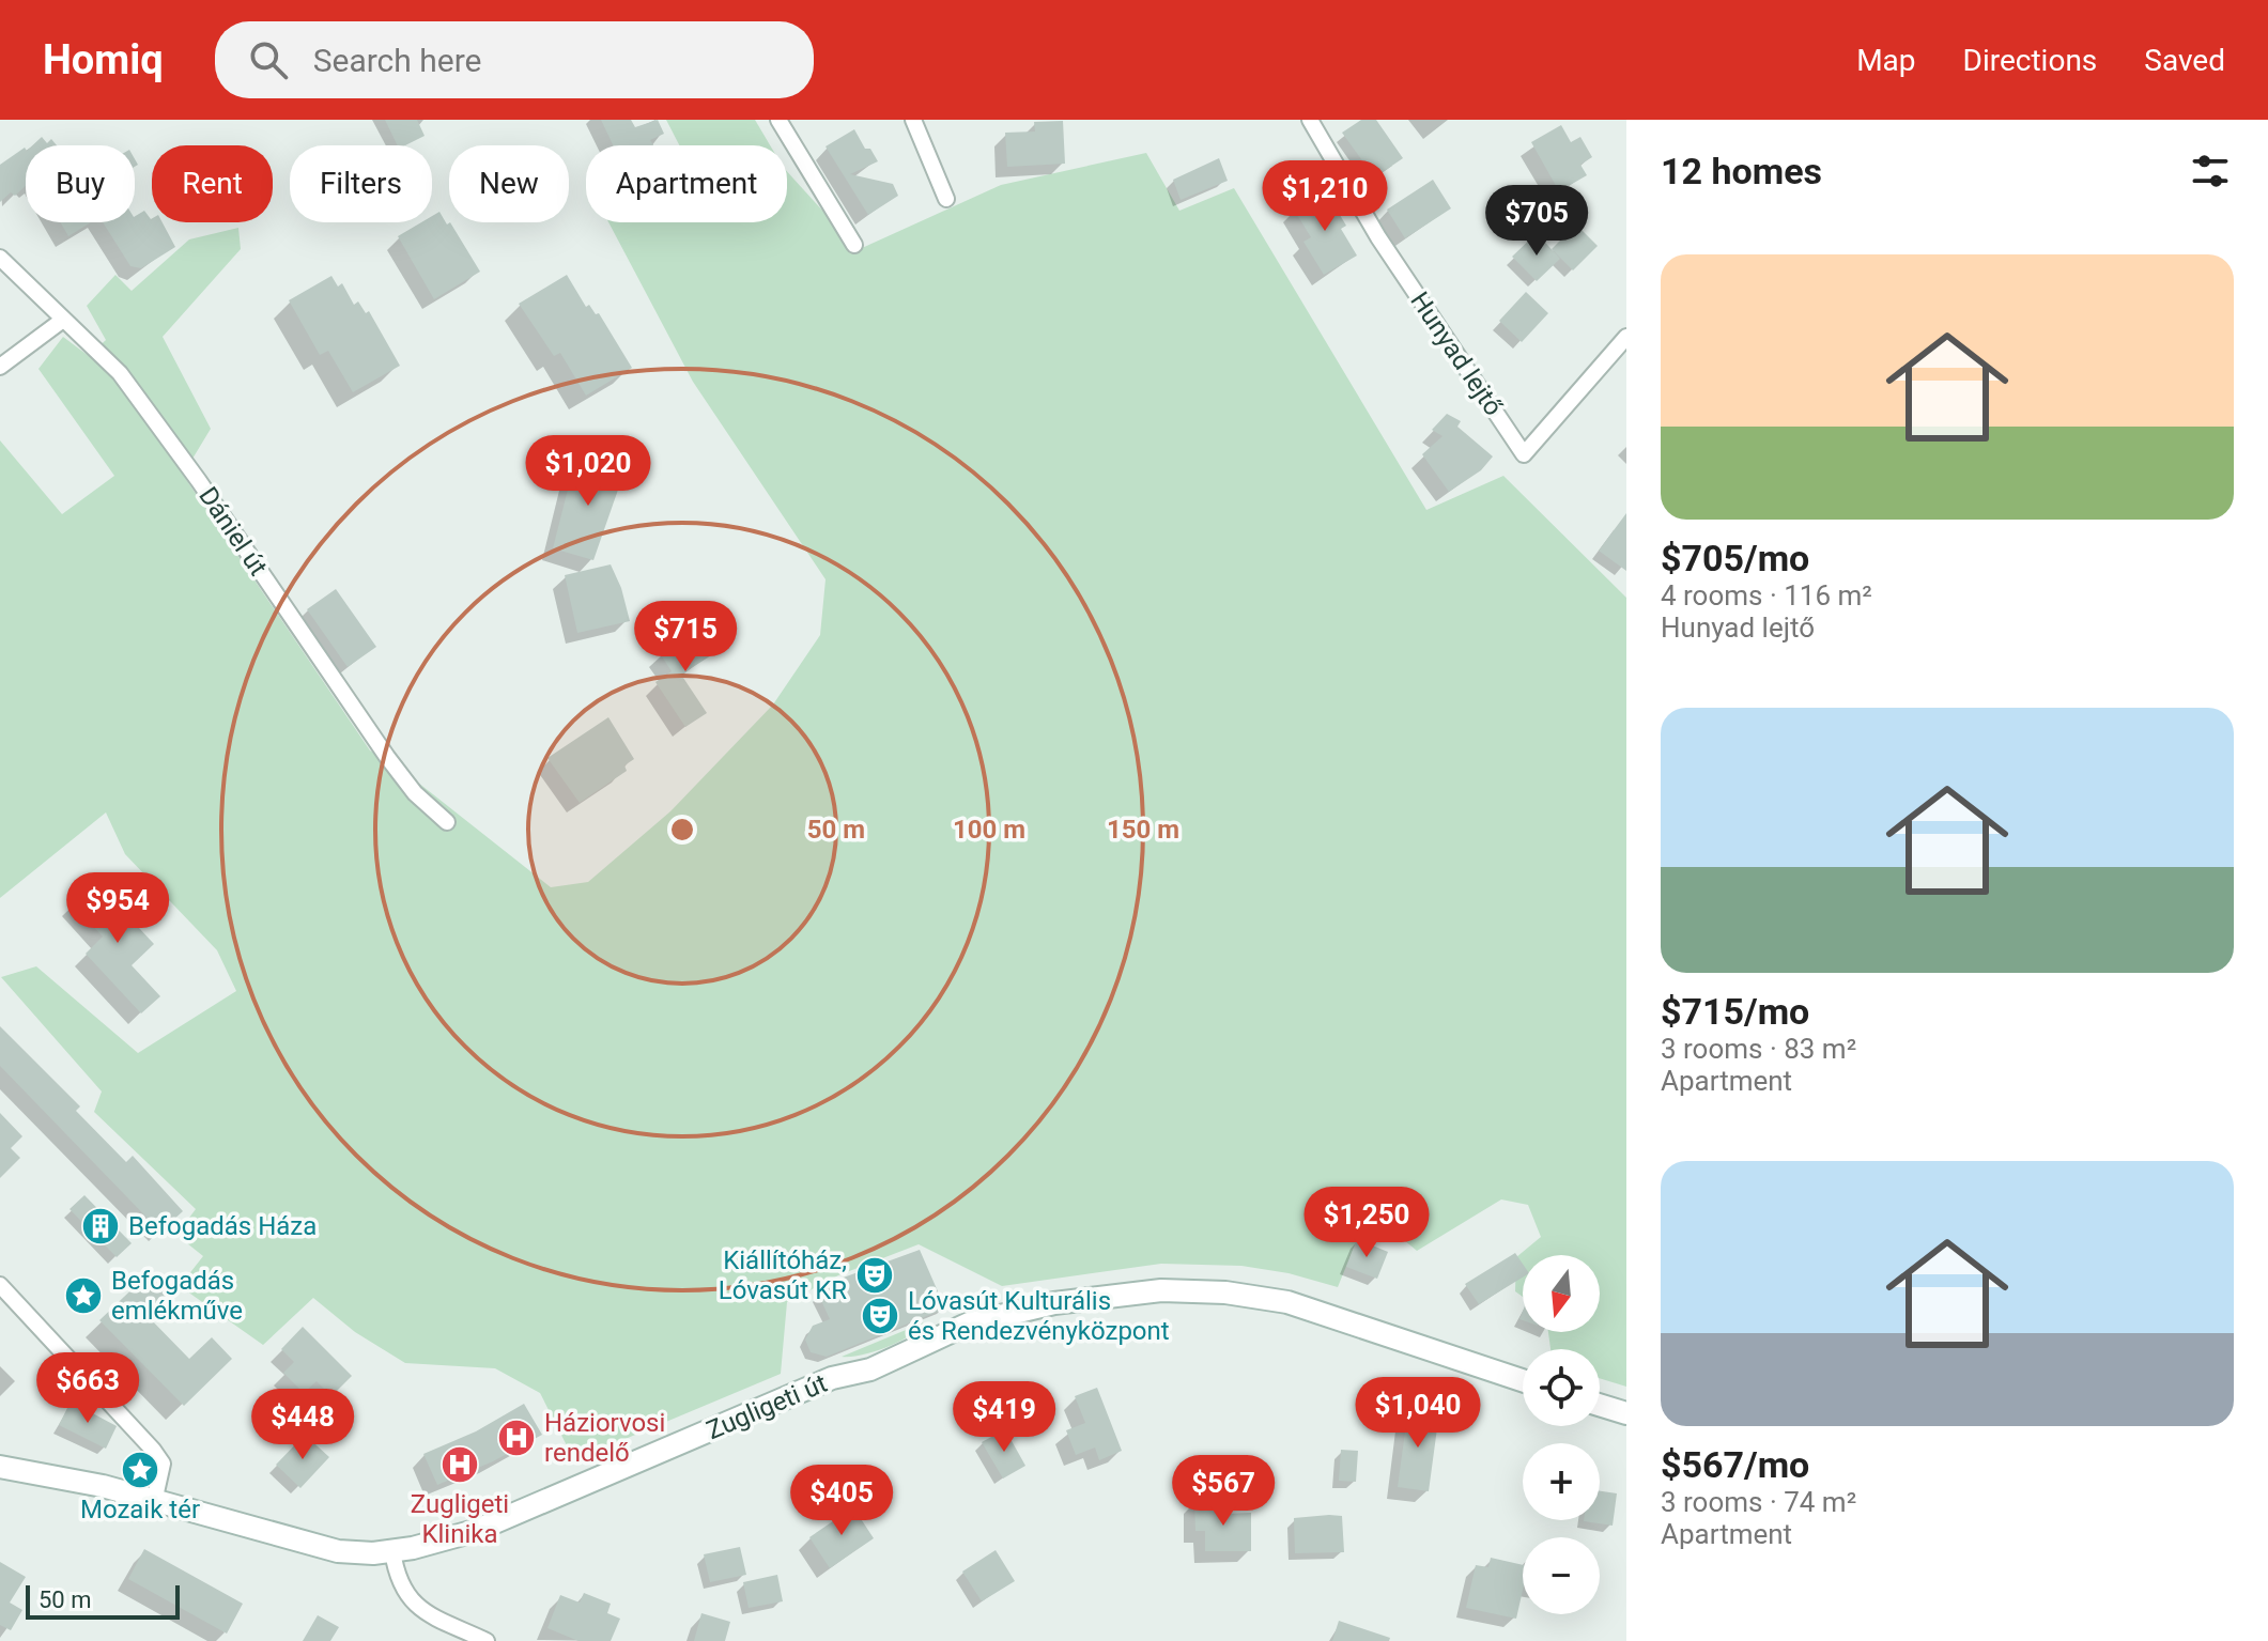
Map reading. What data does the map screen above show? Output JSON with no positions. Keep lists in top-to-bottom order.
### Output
{
  "streets": {
    "street": ["Hunyad lejtő", "Dániel út", "Zugligeti út"]
  },
  "places": {
    "building": ["Befogadás Háza"],
    "theatre": ["Kiállítóház, Lóvasút KR", "Lóvasút Kulturális és Rendezvényközpont"],
    "place": ["Befogadás emlékműve", "Mozaik tér"],
    "hospital": ["Háziorvosi rendelő", "Zugligeti Klinika"]
  },
  "scale_bar": "50 m",
  "north": "bottom",
  "page": {
    "header": "Homiq",
    "search": "Search here",
    "nav": ["Map", "Directions", "Saved"],
    "heading": "12 homes",
    "chip": [
      "Buy",
      "Rent",
      "Filters",
      "New",
      "Apartment"
    ],
    "price": [
      "$1,210",
      "$705",
      "$1,020",
      "$715",
      "$954",
      "$1,250",
      "$663",
      "$1,040",
      "$419",
      "$448",
      "$567",
      "$405"
    ],
    "list": [
      {
        "name": "$705/mo",
        "note": "4 rooms · 116 m² · Hunyad lejtő"
      },
      {
        "name": "$715/mo",
        "note": "3 rooms · 83 m² · Apartment"
      },
      {
        "name": "$567/mo",
        "note": "3 rooms · 74 m² · Apartment"
      }
    ],
    "map_buttons": ["+", "−"],
    "scale": "50 m"
  },
  "rings": ["50 m", "100 m", "150 m"]
}
